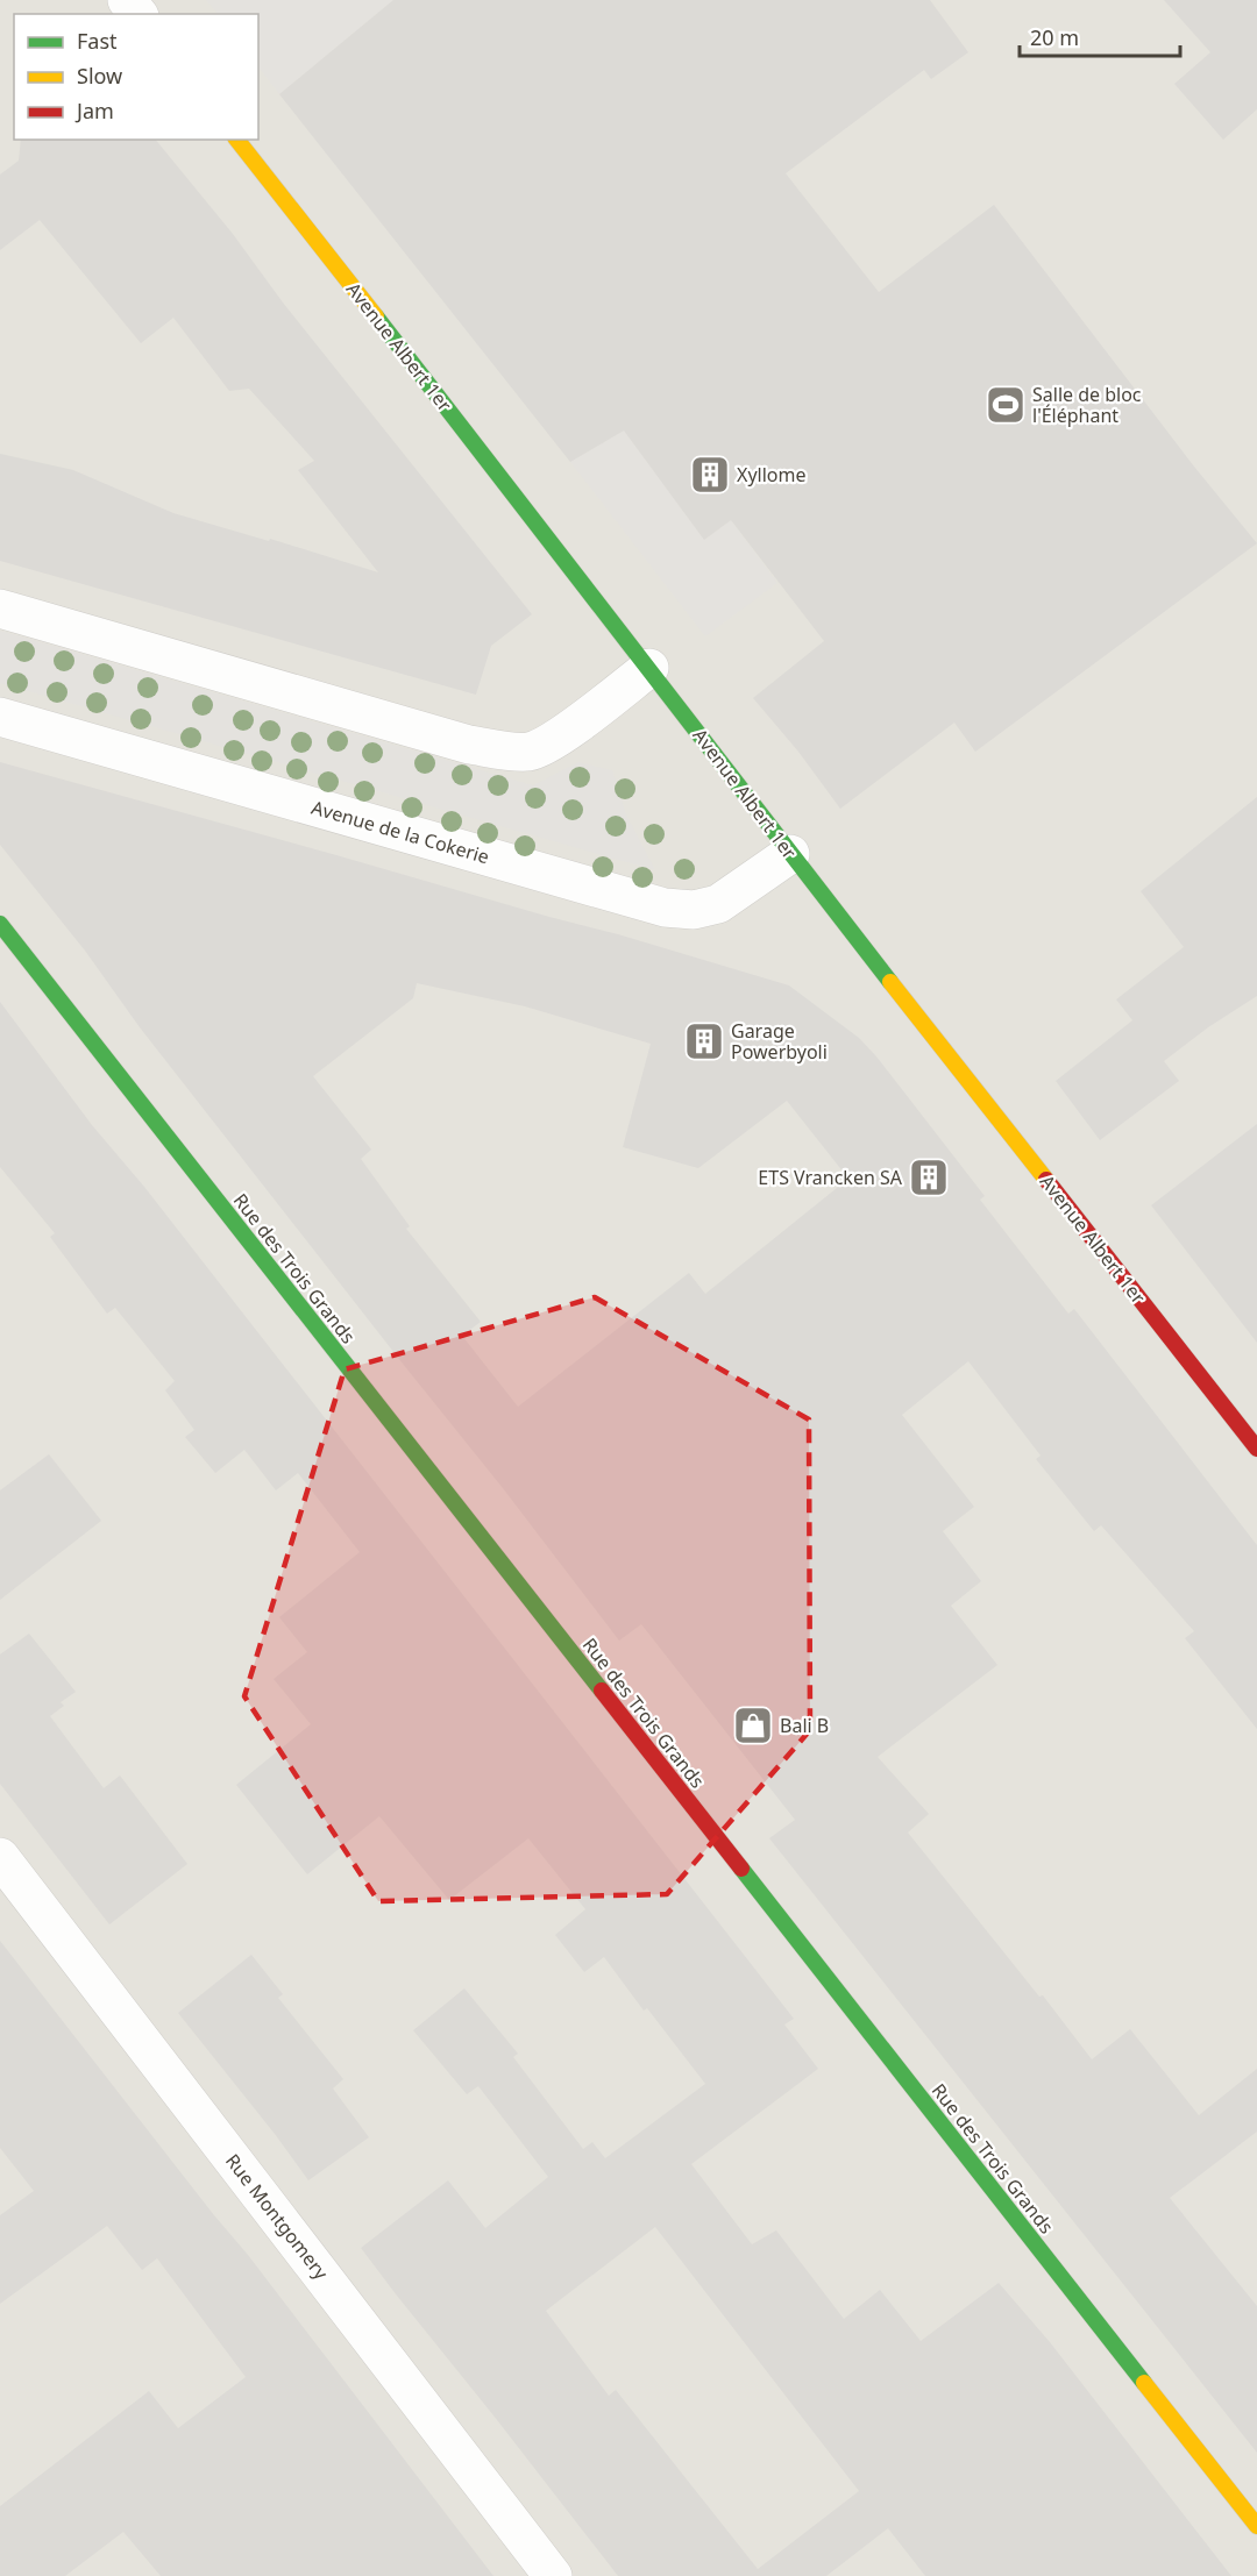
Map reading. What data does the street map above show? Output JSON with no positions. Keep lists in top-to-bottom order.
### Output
{
  "streets": {
    "street": [
      "Avenue Albert 1er",
      "Avenue de la Cokerie",
      "Rue des Trois Grands",
      "Rue Montgomery"
    ]
  },
  "crossings": [
    ["Avenue Albert 1er", "Avenue de la Cokerie"]
  ],
  "places": {
    "sports": ["Salle de bloc l'Éléphant"],
    "building": ["Xyllome", "Garage Powerbyoli", "ETS Vrancken SA"],
    "shop": ["Bali B"]
  },
  "legend": ["Fast", "Slow", "Jam"],
  "scale_bar": "20 m"
}
